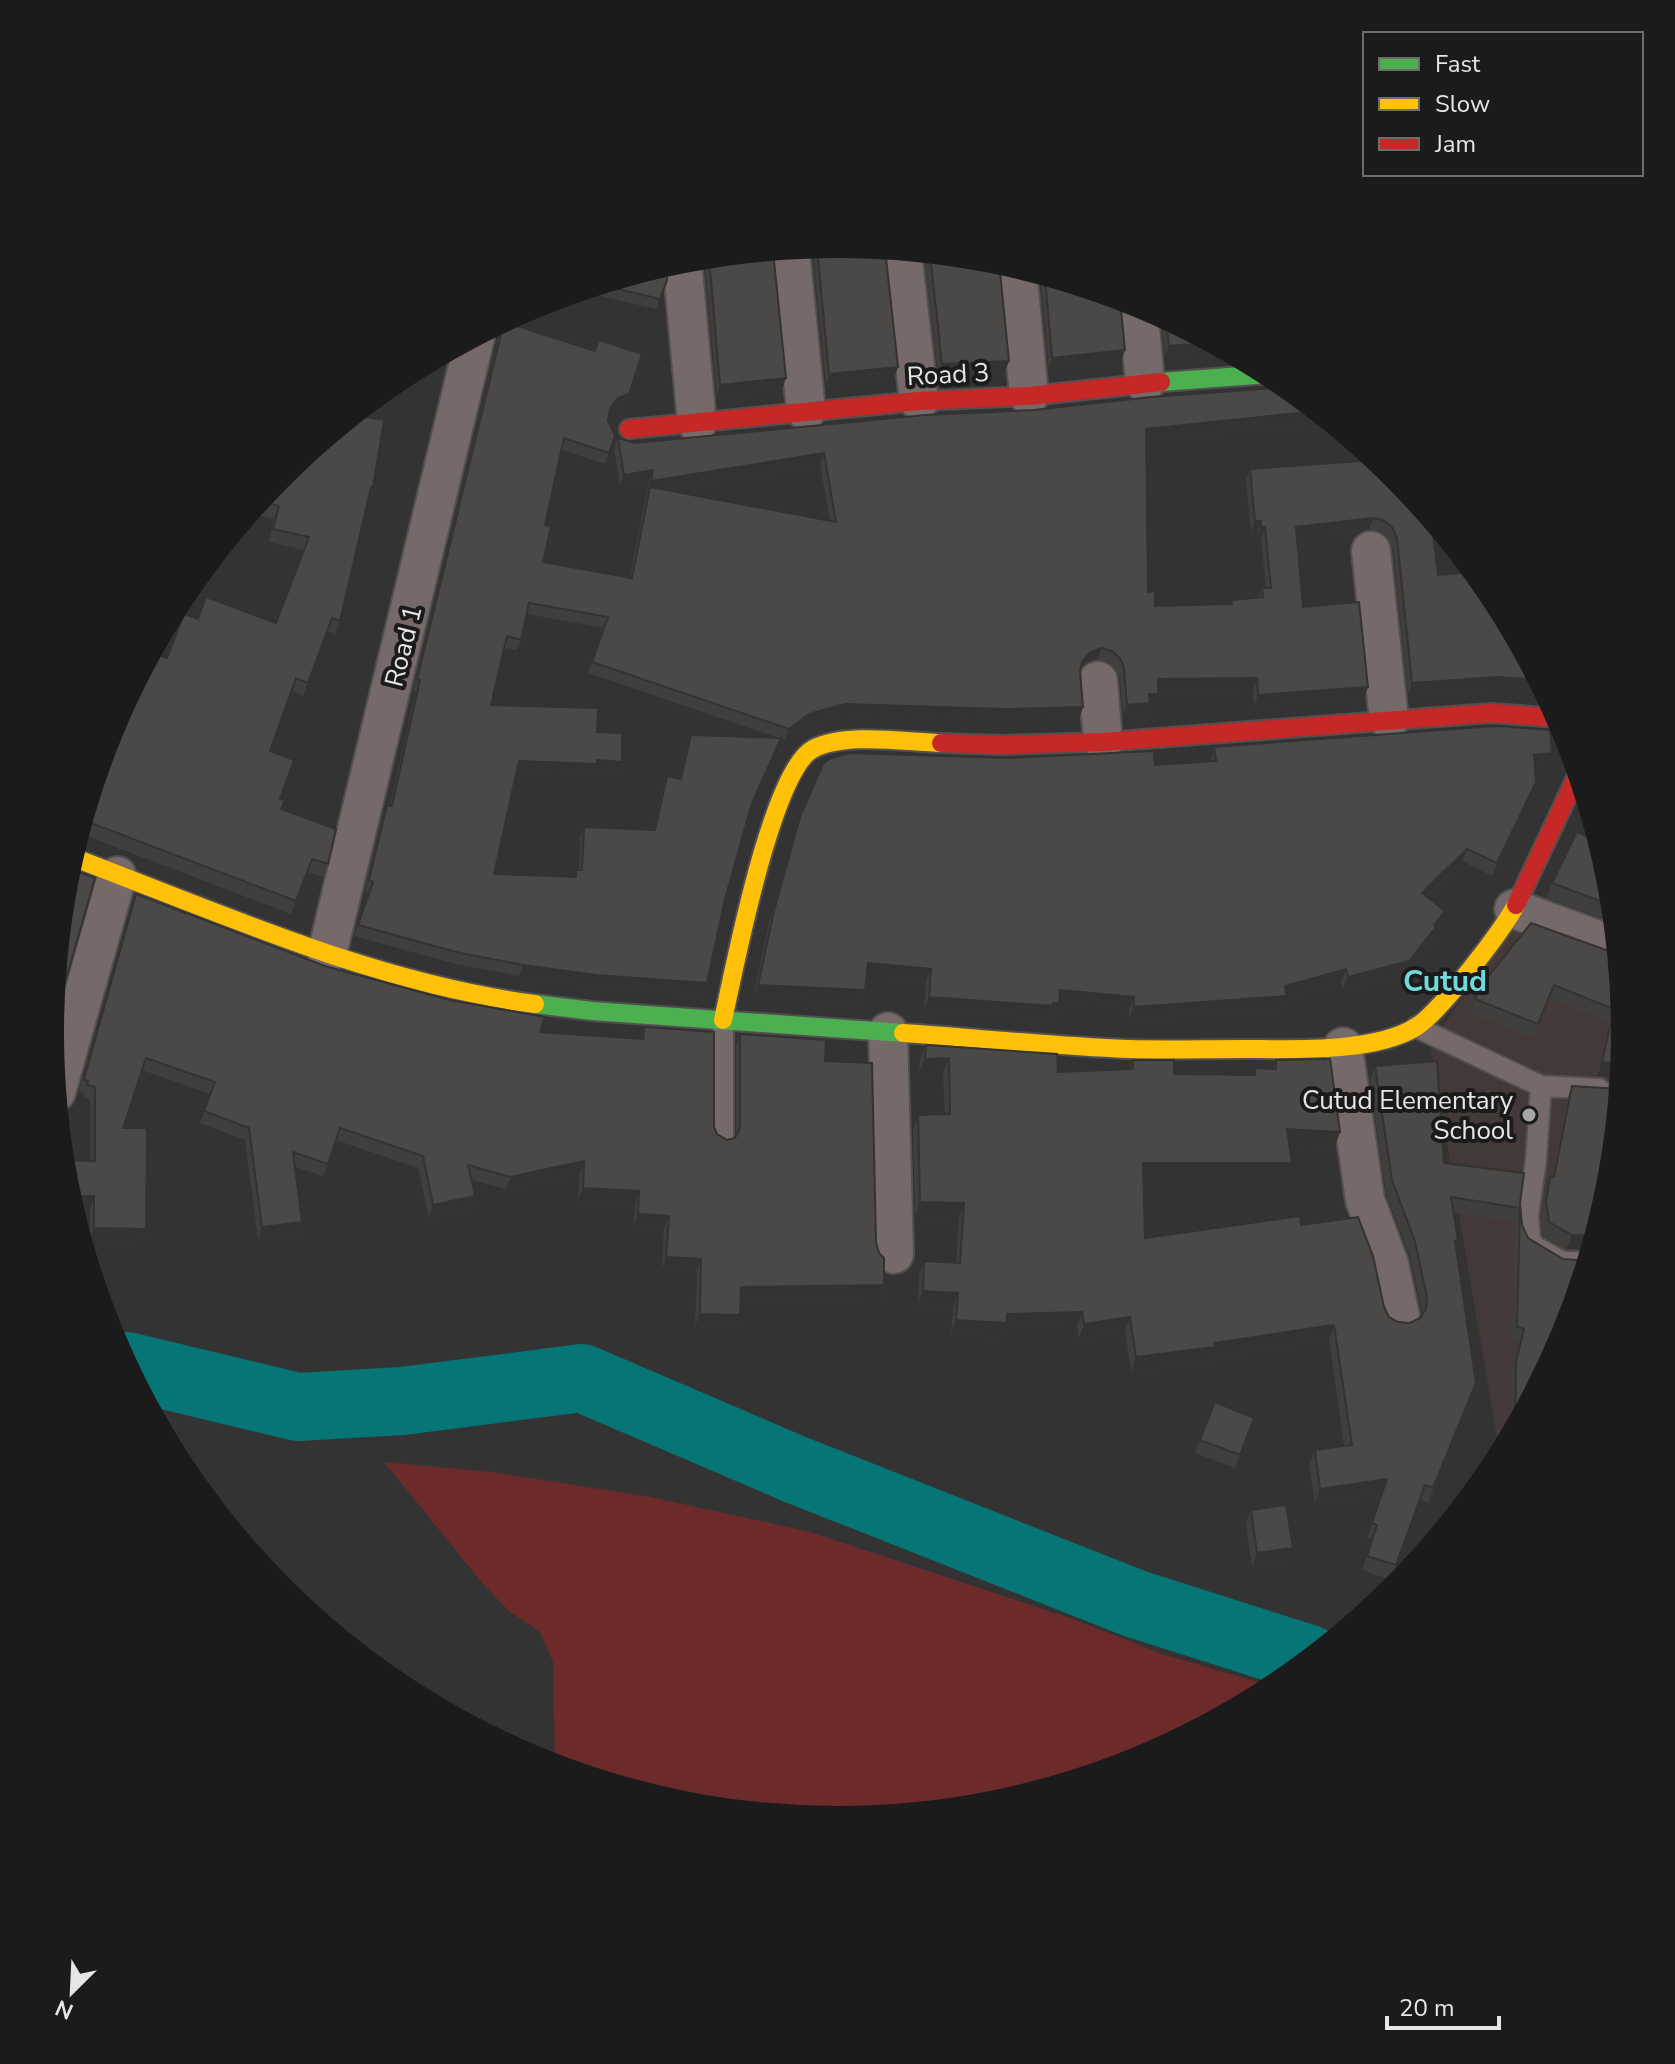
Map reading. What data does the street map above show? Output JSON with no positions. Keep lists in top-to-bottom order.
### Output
{
  "streets": {
    "street": ["Road 3", "Road 1"]
  },
  "districts": ["Cutud"],
  "places": ["Cutud Elementary School"],
  "legend": ["Fast", "Slow", "Jam"],
  "scale_bar": "20 m",
  "north": "bottom left"
}
